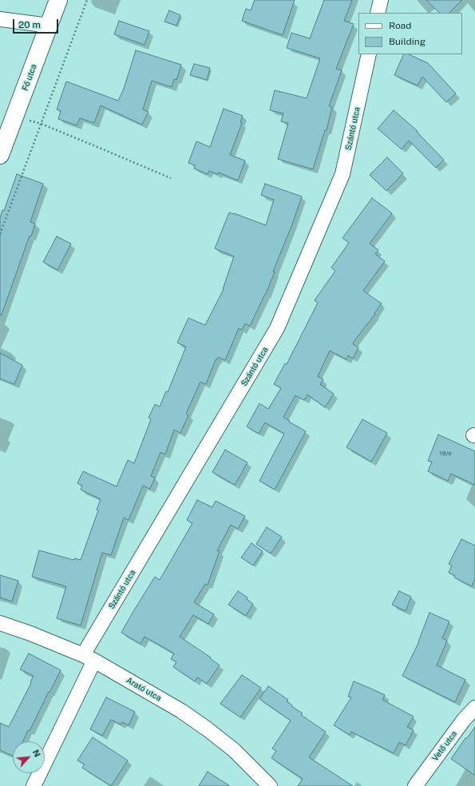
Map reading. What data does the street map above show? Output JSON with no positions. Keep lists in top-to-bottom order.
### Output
{
  "streets": {
    "street": [
      "Fő utca",
      "Szántó utca",
      "Arató utca",
      "Vető utca"
    ]
  },
  "crossings": [
    ["Szántó utca", "Arató utca"]
  ],
  "house_numbers": ["19/e"],
  "legend": ["Road", "Building"],
  "scale_bar": "20 m",
  "north": "top right"
}
